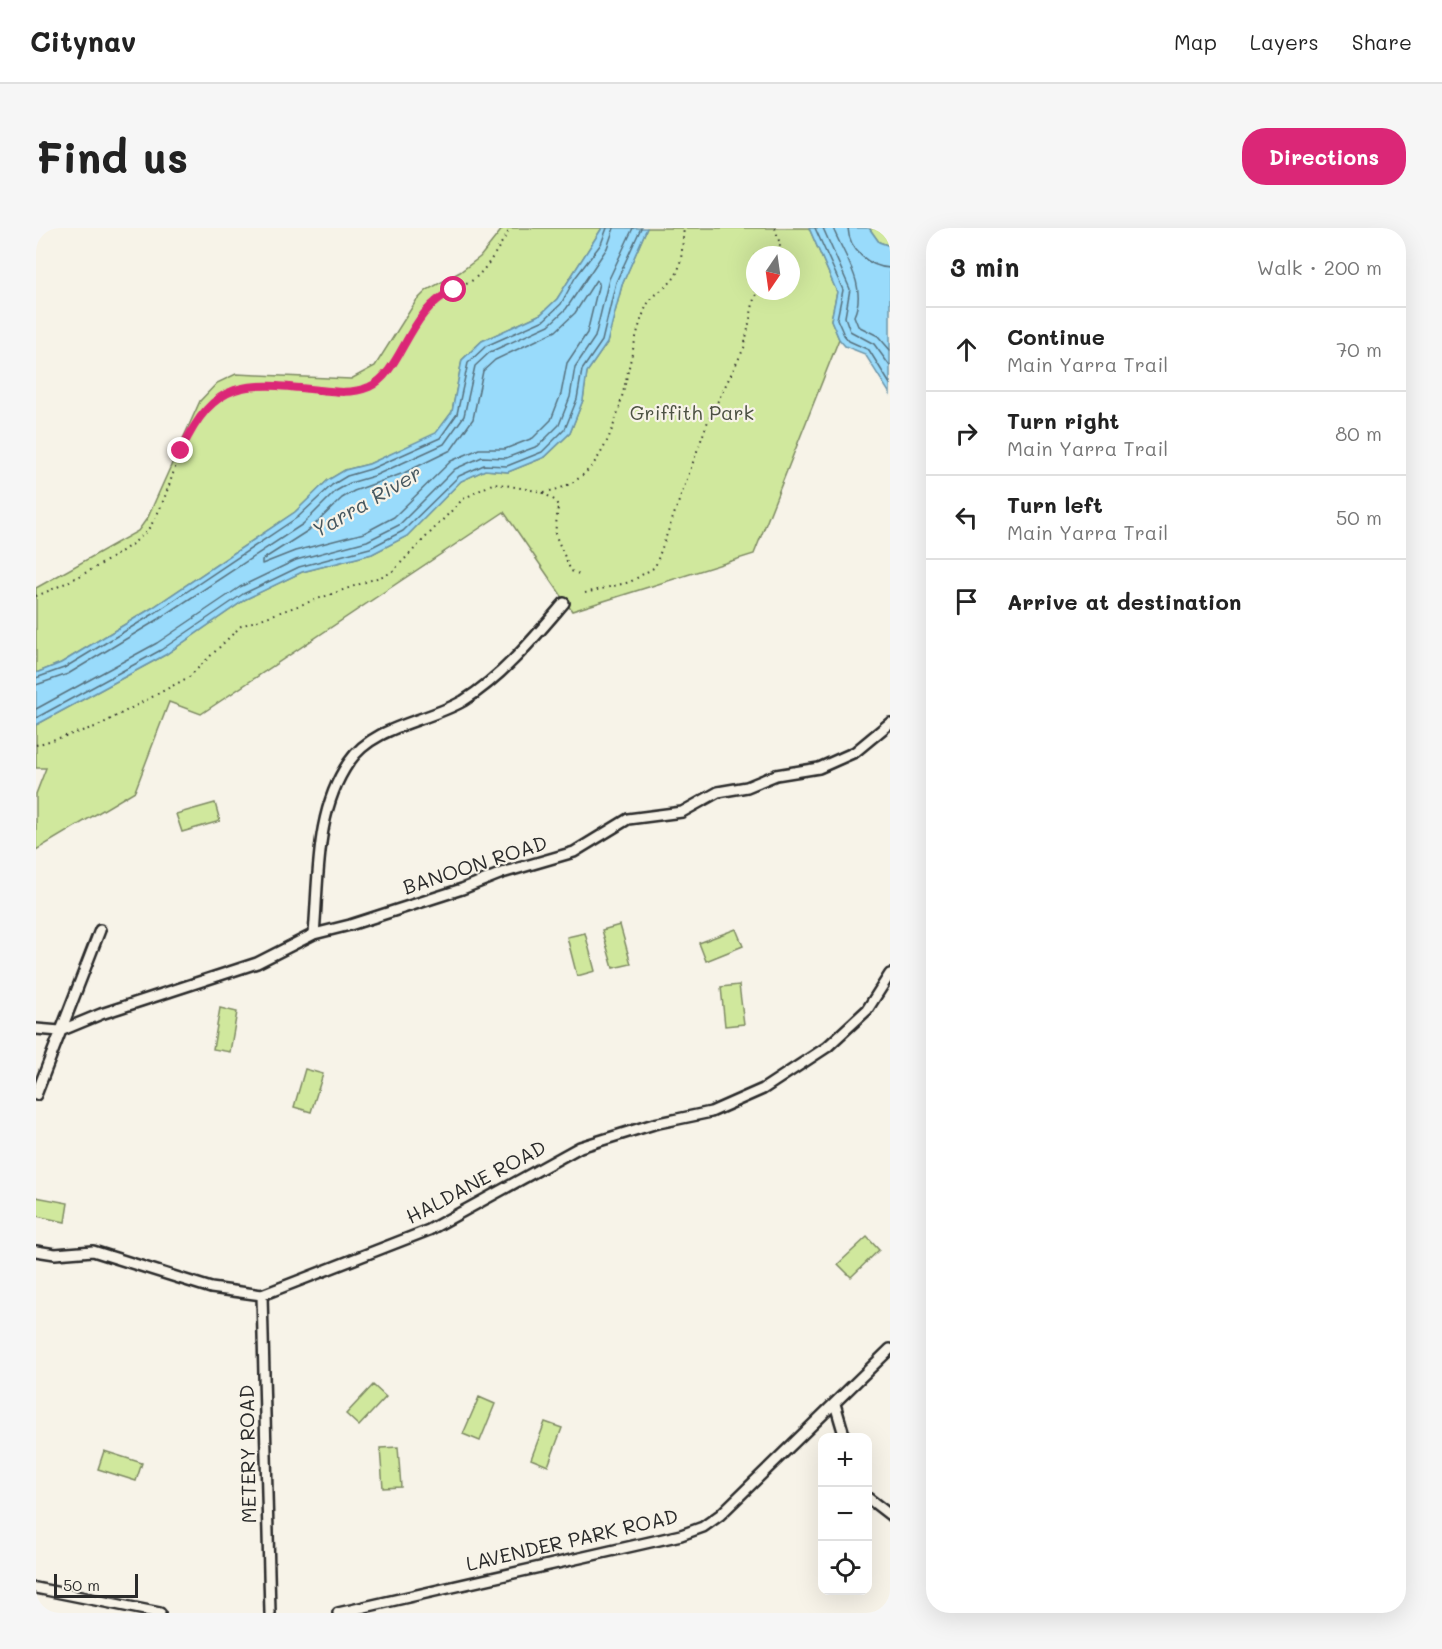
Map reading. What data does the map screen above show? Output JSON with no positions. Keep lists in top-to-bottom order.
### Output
{
  "streets": {
    "street": [
      "BANOON ROAD",
      "HALDANE ROAD",
      "METERY ROAD",
      "LAVENDER PARK ROAD"
    ]
  },
  "crossings": [
    ["HALDANE ROAD", "METERY ROAD"]
  ],
  "water": ["Yarra River"],
  "parks": ["Griffith Park"],
  "scale_bar": "50 m",
  "north": "bottom",
  "page": {
    "header": "Citynav",
    "nav": ["Map", "Layers", "Share"],
    "buttons": "Directions",
    "title": "Find us",
    "heading": ["3 min", "Walk · 200 m"],
    "list": [
      ["Continue", "Main Yarra Trail", "70 m"],
      ["Turn right", "Main Yarra Trail", "80 m"],
      ["Turn left", "Main Yarra Trail", "50 m"],
      "Arrive at destination"
    ],
    "map_buttons": ["+", "−"],
    "scale": "50 m"
  }
}
